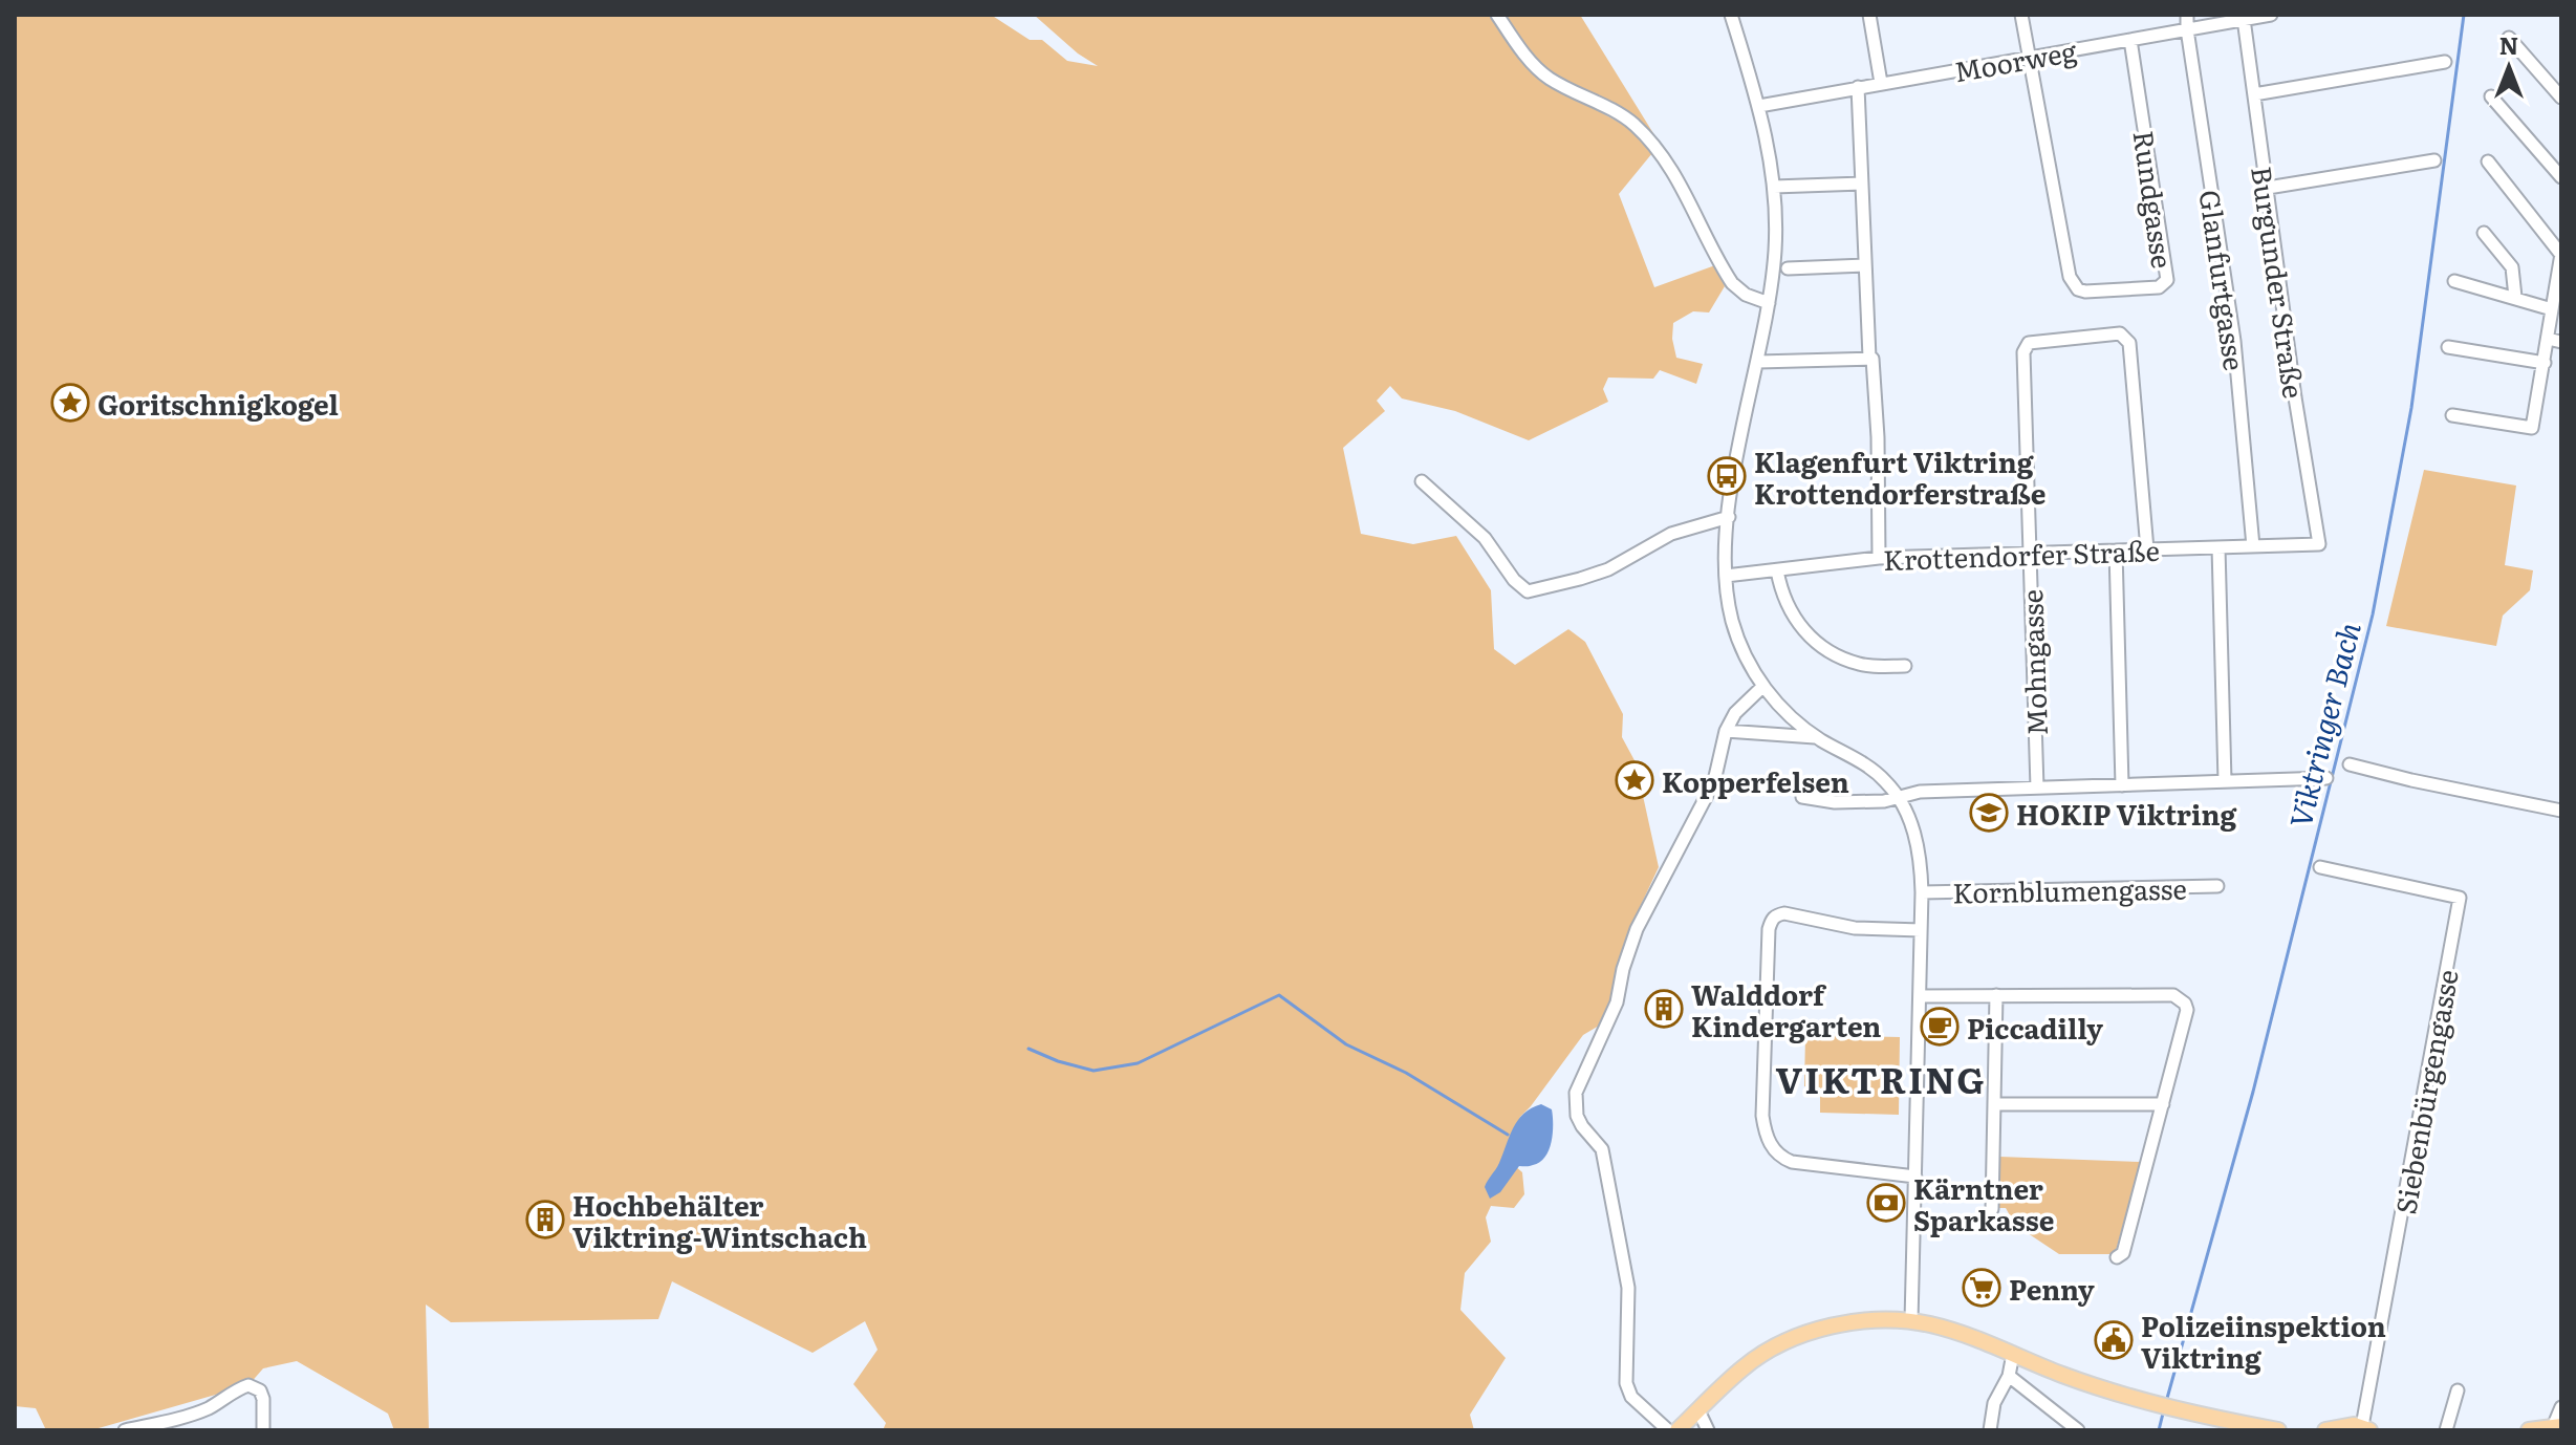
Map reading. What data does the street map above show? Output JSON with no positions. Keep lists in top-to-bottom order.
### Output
{
  "streets": {
    "street": [
      "Moorweg",
      "Rundgasse",
      "Glanfurtgasse",
      "Burgunder Straße",
      "Krottendorfer Straße",
      "Mohngasse",
      "Kornblumengasse",
      "Siebenbürgengasse"
    ]
  },
  "crossings": [
    ["Moorweg", "Rundgasse"],
    ["Moorweg", "Glanfurtgasse"],
    ["Moorweg", "Burgunder Straße"],
    ["Glanfurtgasse", "Krottendorfer Straße"],
    ["Burgunder Straße", "Krottendorfer Straße"],
    ["Krottendorfer Straße", "Mohngasse"]
  ],
  "districts": ["VIKTRING"],
  "water": ["Viktringer Bach"],
  "places": {
    "place": ["Goritschnigkogel", "Kopperfelsen"],
    "bus stop": ["Klagenfurt Viktring Krottendorferstraße"],
    "school or university": ["HOKIP Viktring"],
    "building": ["Walddorf Kindergarten", "Hochbehälter Viktring-Wintschach"],
    "cafe": ["Piccadilly"],
    "bank": ["Kärntner Sparkasse"],
    "supermarket": ["Penny"],
    "public building": ["Polizeiinspektion Viktring"]
  },
  "north": "top"
}
